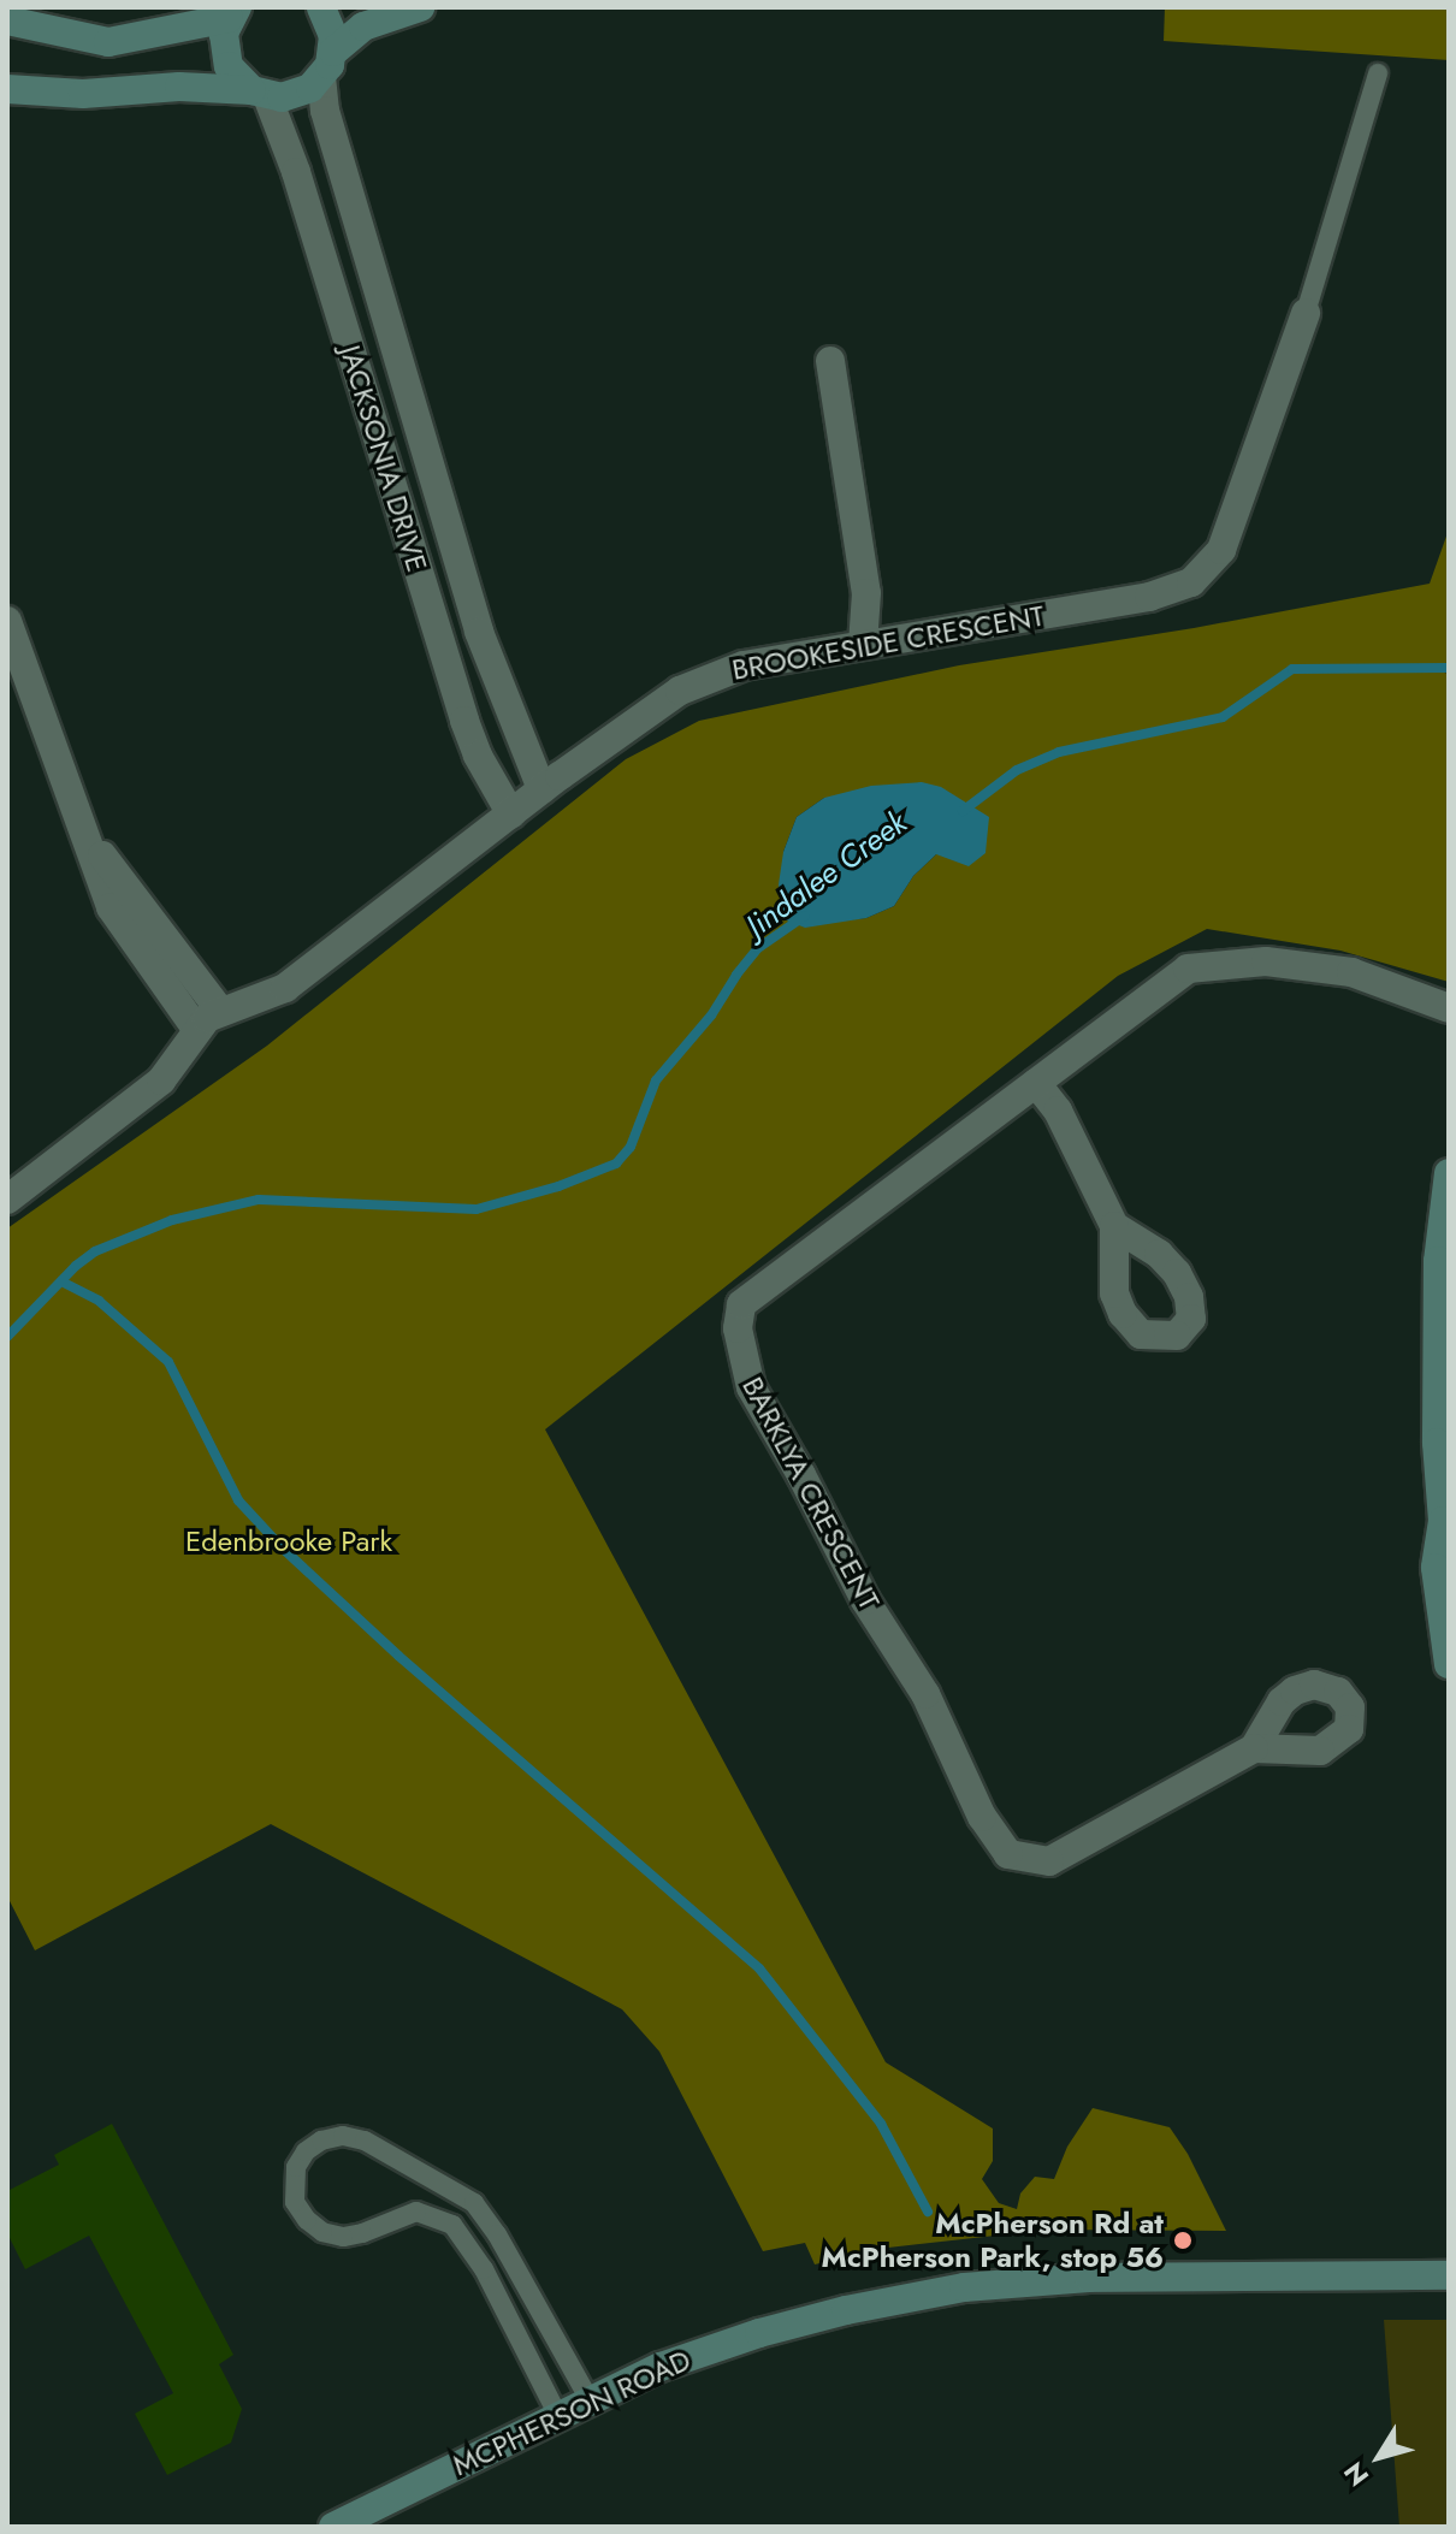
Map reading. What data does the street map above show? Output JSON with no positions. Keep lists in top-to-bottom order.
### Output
{
  "streets": {
    "street": [
      "JACKSONIA DRIVE",
      "BROOKESIDE CRESCENT",
      "BARKLYA CRESCENT",
      "MCPHERSON ROAD"
    ]
  },
  "crossings": [
    ["JACKSONIA DRIVE", "BROOKESIDE CRESCENT"]
  ],
  "water": ["Jindalee Creek"],
  "parks": ["Edenbrooke Park"],
  "places": ["McPherson Rd at McPherson Park, stop 56"],
  "north": "bottom left"
}
